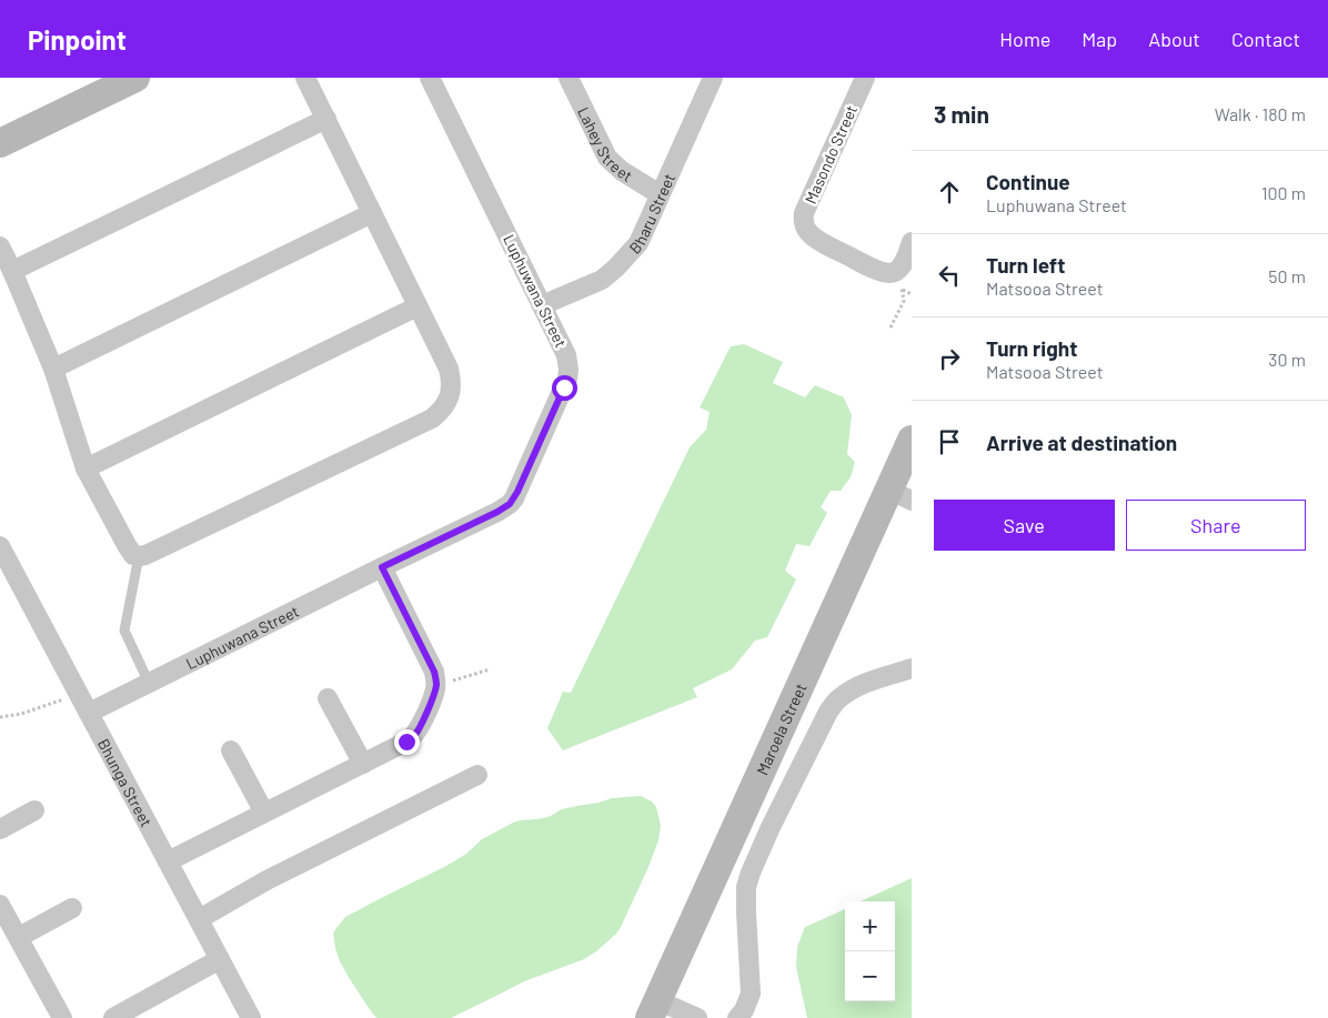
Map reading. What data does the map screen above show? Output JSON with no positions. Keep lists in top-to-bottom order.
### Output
{
  "streets": {
    "street": [
      "Lahey Street",
      "Masondo Street",
      "Bharu Street",
      "Luphuwana Street",
      "Maroela Street",
      "Bhunga Street"
    ]
  },
  "crossings": [
    ["Lahey Street", "Bharu Street"],
    ["Bharu Street", "Luphuwana Street"],
    ["Luphuwana Street", "Bhunga Street"]
  ],
  "page": {
    "header": "Pinpoint",
    "nav": [
      "Home",
      "Map",
      "About",
      "Contact"
    ],
    "heading": ["3 min", "Walk · 180 m"],
    "list": [
      ["Continue", "Luphuwana Street", "100 m"],
      ["Turn left", "Matsooa Street", "50 m"],
      ["Turn right", "Matsooa Street", "30 m"],
      "Arrive at destination"
    ],
    "buttons": ["Save", "Share"],
    "map_buttons": ["+", "−"]
  }
}
